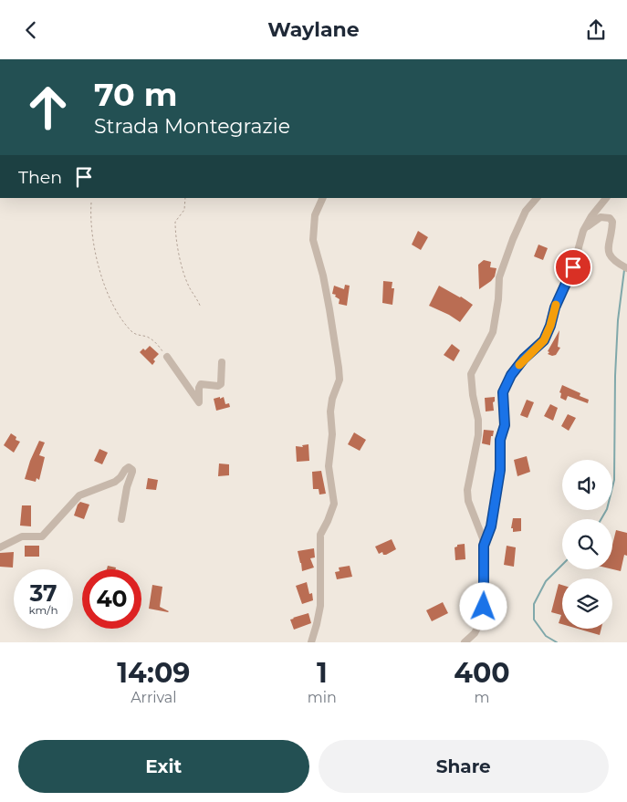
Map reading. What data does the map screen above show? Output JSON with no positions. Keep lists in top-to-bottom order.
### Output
{
  "page": {
    "header": "Waylane",
    "turn": ["70 m", "Strada Montegrazie"],
    "then": "Then",
    "speed": "37 km/h",
    "limit": "40",
    "eta": [
      "14:09",
      "Arrival",
      "1",
      "min",
      "400",
      "m"
    ],
    "buttons": ["Exit", "Share"]
  }
}
